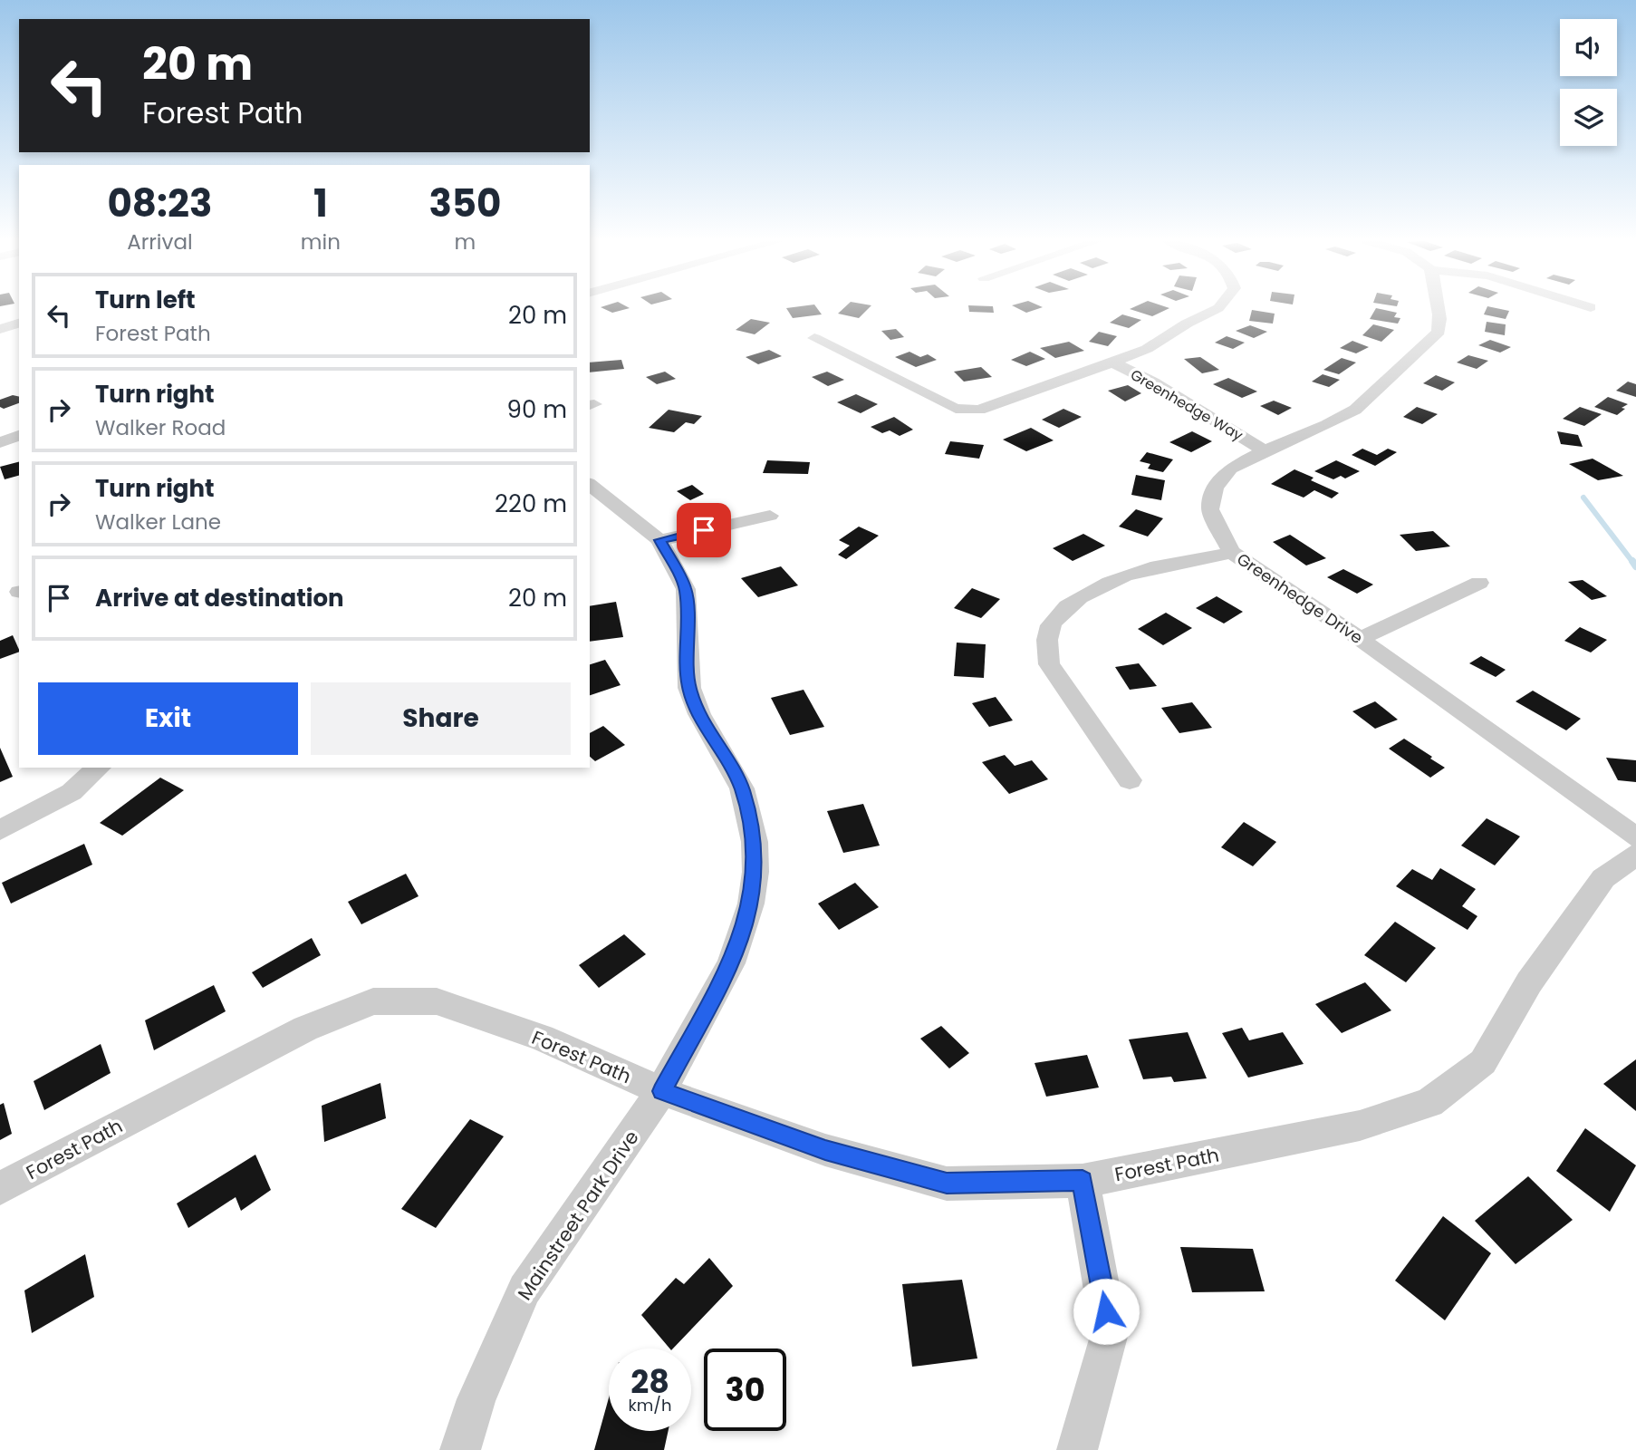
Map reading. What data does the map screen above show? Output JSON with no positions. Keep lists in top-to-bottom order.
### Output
{
  "streets": {
    "street": [
      "Greenhedge Way",
      "Greenhedge Drive",
      "Forest Path",
      "Mainstreet Park Drive"
    ]
  },
  "crossings": [
    ["Greenhedge Way", "Greenhedge Drive"],
    ["Forest Path", "Mainstreet Park Drive"]
  ],
  "page": {
    "turn": ["20 m", "Forest Path"],
    "eta": [
      "08:23",
      "Arrival",
      "1",
      "min",
      "350",
      "m"
    ],
    "list": [
      {
        "name": "Turn left",
        "note": "Forest Path",
        "value": "20 m"
      },
      {
        "name": "Turn right",
        "note": "Walker Road",
        "value": "90 m"
      },
      {
        "name": "Turn right",
        "note": "Walker Lane",
        "value": "220 m"
      },
      {
        "name": "Arrive at destination",
        "value": "20 m"
      }
    ],
    "buttons": ["Exit", "Share"],
    "speed": "28 km/h",
    "limit": "30"
  }
}
